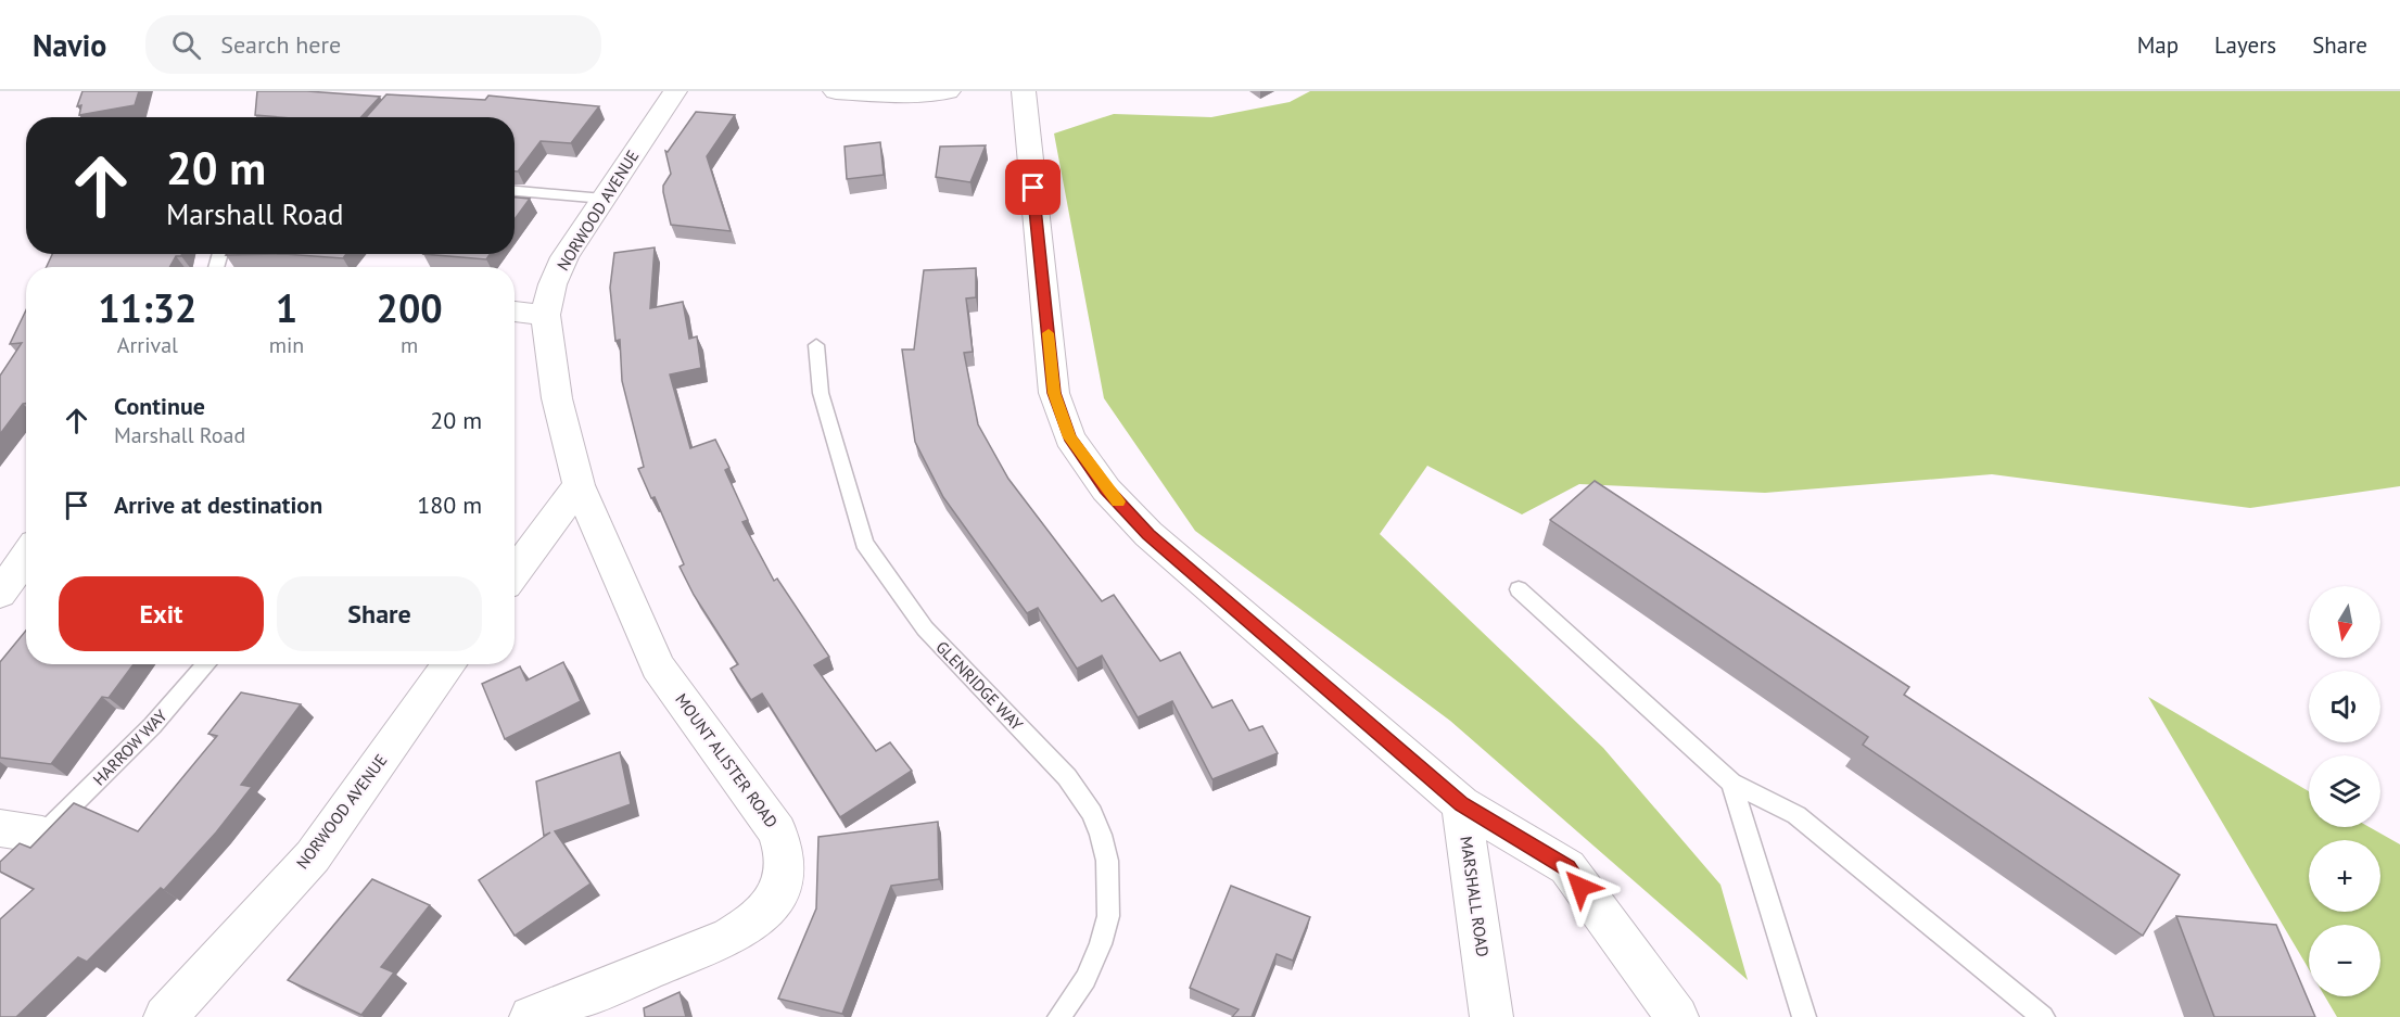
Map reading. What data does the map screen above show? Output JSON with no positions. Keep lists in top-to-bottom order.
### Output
{
  "streets": {
    "street": ["NORWOOD AVENUE", "MOUNT ALISTER ROAD", "MARSHALL ROAD"],
    "lane": ["GLENRIDGE WAY", "HARROW WAY"]
  },
  "crossings": [
    ["NORWOOD AVENUE", "MOUNT ALISTER ROAD"]
  ],
  "north": "bottom",
  "page": {
    "header": "Navio",
    "search": "Search here",
    "nav": ["Map", "Layers", "Share"],
    "turn": ["20 m", "Marshall Road"],
    "eta": [
      "11:32",
      "Arrival",
      "1",
      "min",
      "200",
      "m"
    ],
    "list": [
      {
        "name": "Continue",
        "note": "Marshall Road",
        "value": "20 m"
      },
      {
        "name": "Arrive at destination",
        "value": "180 m"
      }
    ],
    "buttons": ["Exit", "Share"],
    "map_buttons": ["+", "−"]
  }
}
